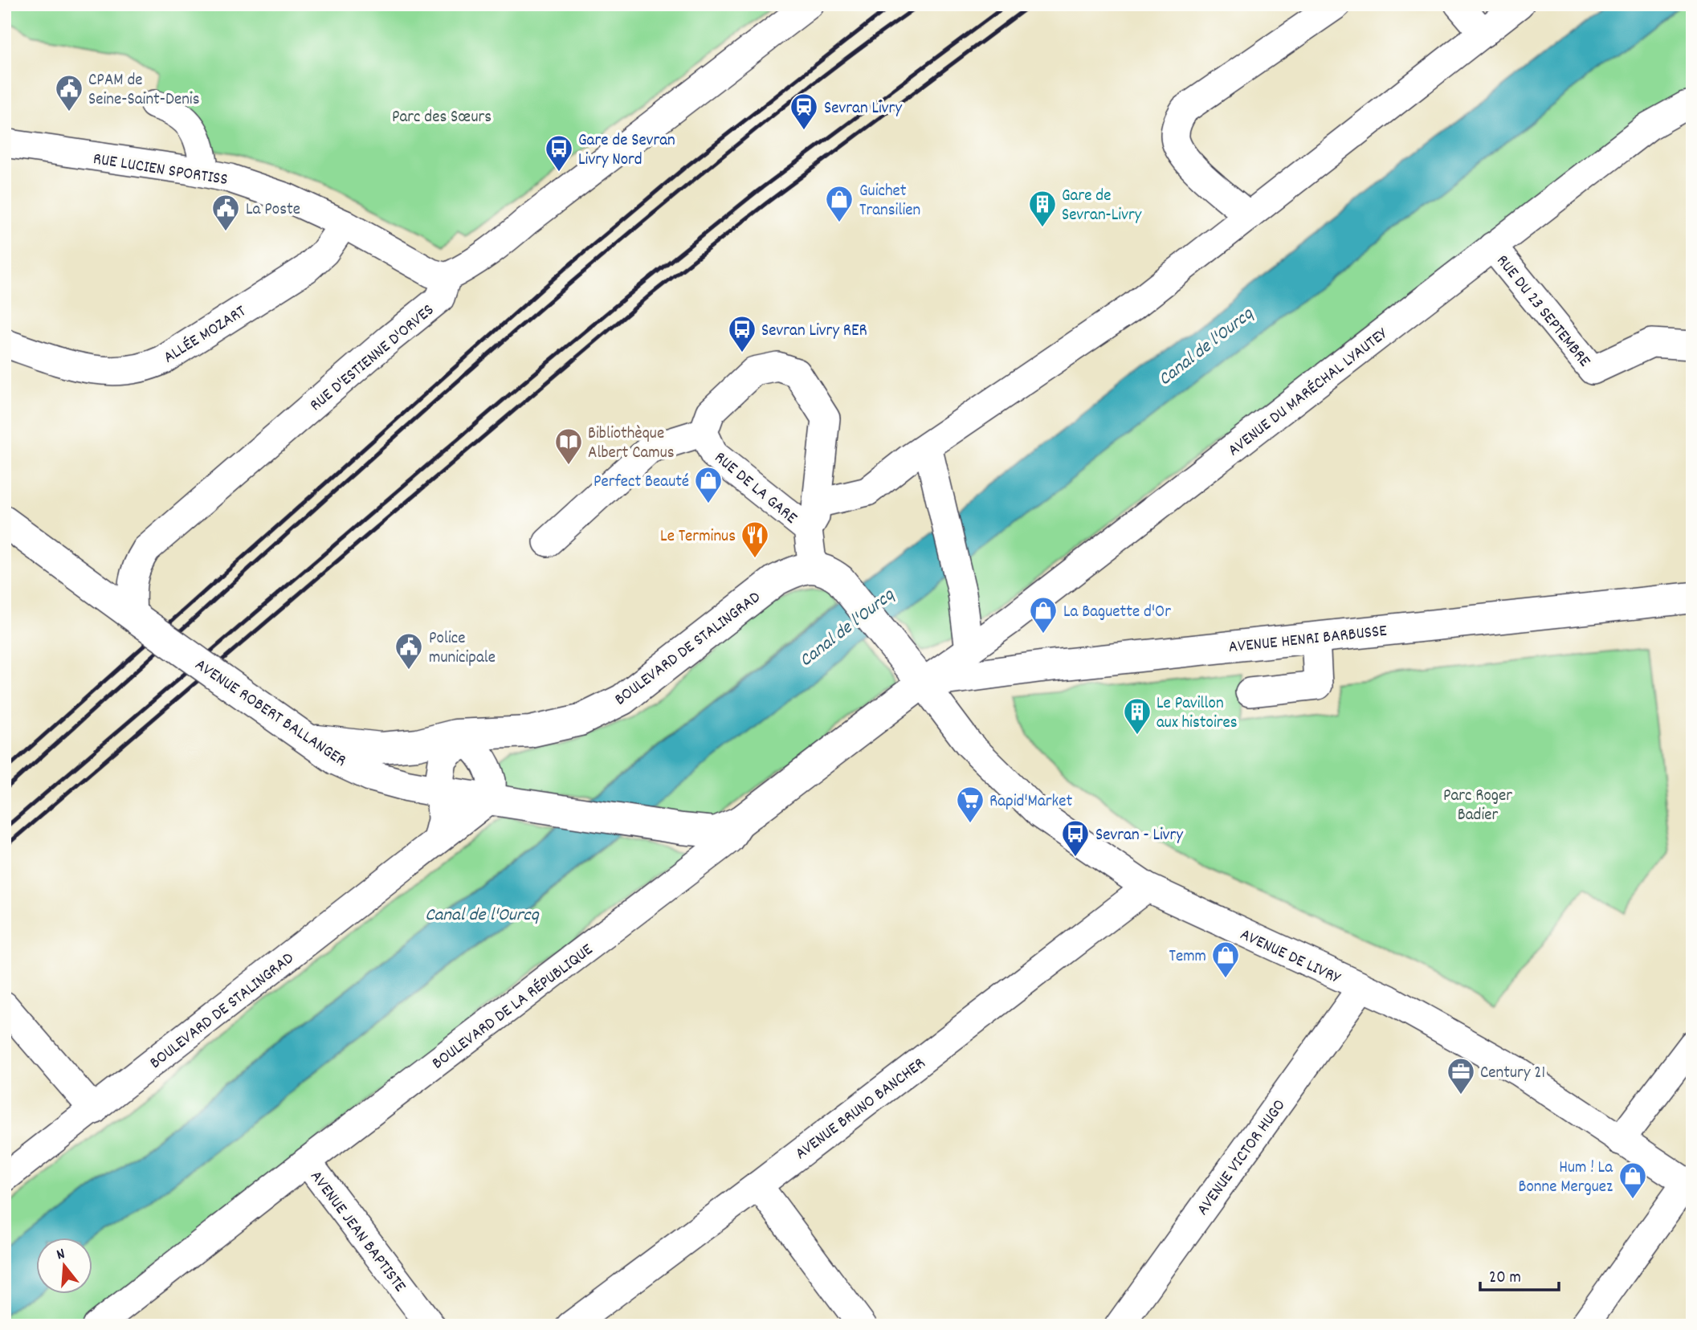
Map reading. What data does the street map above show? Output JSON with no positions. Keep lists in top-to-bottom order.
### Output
{
  "streets": {
    "main road": [
      "AVENUE HENRI BARBUSSE",
      "BOULEVARD DE STALINGRAD",
      "AVENUE ROBERT BALLANGER",
      "BOULEVARD DE LA RÉPUBLIQUE"
    ],
    "street": [
      "RUE LUCIEN SPORTISS",
      "RUE DU 23 SEPTEMBRE",
      "ALLÉE MOZART",
      "RUE D'ESTIENNE D'ORVES",
      "AVENUE DU MARÉCHAL LYAUTEY",
      "RUE DE LA GARE",
      "AVENUE DE LIVRY",
      "AVENUE BRUNO BANCHER",
      "AVENUE VICTOR HUGO",
      "AVENUE JEAN BAPTISTE"
    ]
  },
  "crossings": [
    ["RUE LUCIEN SPORTISS", "ALLÉE MOZART"],
    ["RUE LUCIEN SPORTISS", "RUE D'ESTIENNE D'ORVES"],
    ["RUE DU 23 SEPTEMBRE", "AVENUE DU MARÉCHAL LYAUTEY"],
    ["RUE D'ESTIENNE D'ORVES", "AVENUE ROBERT BALLANGER"],
    ["AVENUE DU MARÉCHAL LYAUTEY", "AVENUE HENRI BARBUSSE"],
    ["AVENUE DU MARÉCHAL LYAUTEY", "AVENUE DE LIVRY"],
    ["AVENUE DU MARÉCHAL LYAUTEY", "BOULEVARD DE LA RÉPUBLIQUE"],
    ["RUE DE LA GARE", "BOULEVARD DE STALINGRAD"],
    ["AVENUE HENRI BARBUSSE", "AVENUE DE LIVRY"],
    ["AVENUE HENRI BARBUSSE", "BOULEVARD DE LA RÉPUBLIQUE"],
    ["BOULEVARD DE STALINGRAD", "AVENUE ROBERT BALLANGER"],
    ["AVENUE ROBERT BALLANGER", "BOULEVARD DE LA RÉPUBLIQUE"],
    ["AVENUE DE LIVRY", "BOULEVARD DE LA RÉPUBLIQUE"],
    ["AVENUE DE LIVRY", "AVENUE BRUNO BANCHER"],
    ["AVENUE DE LIVRY", "AVENUE VICTOR HUGO"],
    ["BOULEVARD DE LA RÉPUBLIQUE", "AVENUE JEAN BAPTISTE"]
  ],
  "water": ["Canal de l'Ourcq"],
  "parks": ["Parc des Sœurs", "Parc Roger Badier"],
  "places": {
    "public building": ["CPAM de Seine-Saint-Denis", "La Poste", "Police municipale"],
    "station": ["Sevran Livry"],
    "bus stop": ["Gare de Sevran Livry Nord", "Sevran Livry RER", "Sevran - Livry"],
    "shop": [
      "Guichet Transilien",
      "Perfect Beauté",
      "La Baguette d'Or",
      "Temm",
      "Hum ! La Bonne Merguez"
    ],
    "building": ["Gare de Sevran-Livry", "Le Pavillon aux histoires"],
    "library": ["Bibliothèque Albert Camus"],
    "restaurant": ["Le Terminus"],
    "supermarket": ["Rapid'Market"],
    "office": ["Century 21"]
  },
  "scale_bar": "20 m",
  "north": "top"
}
